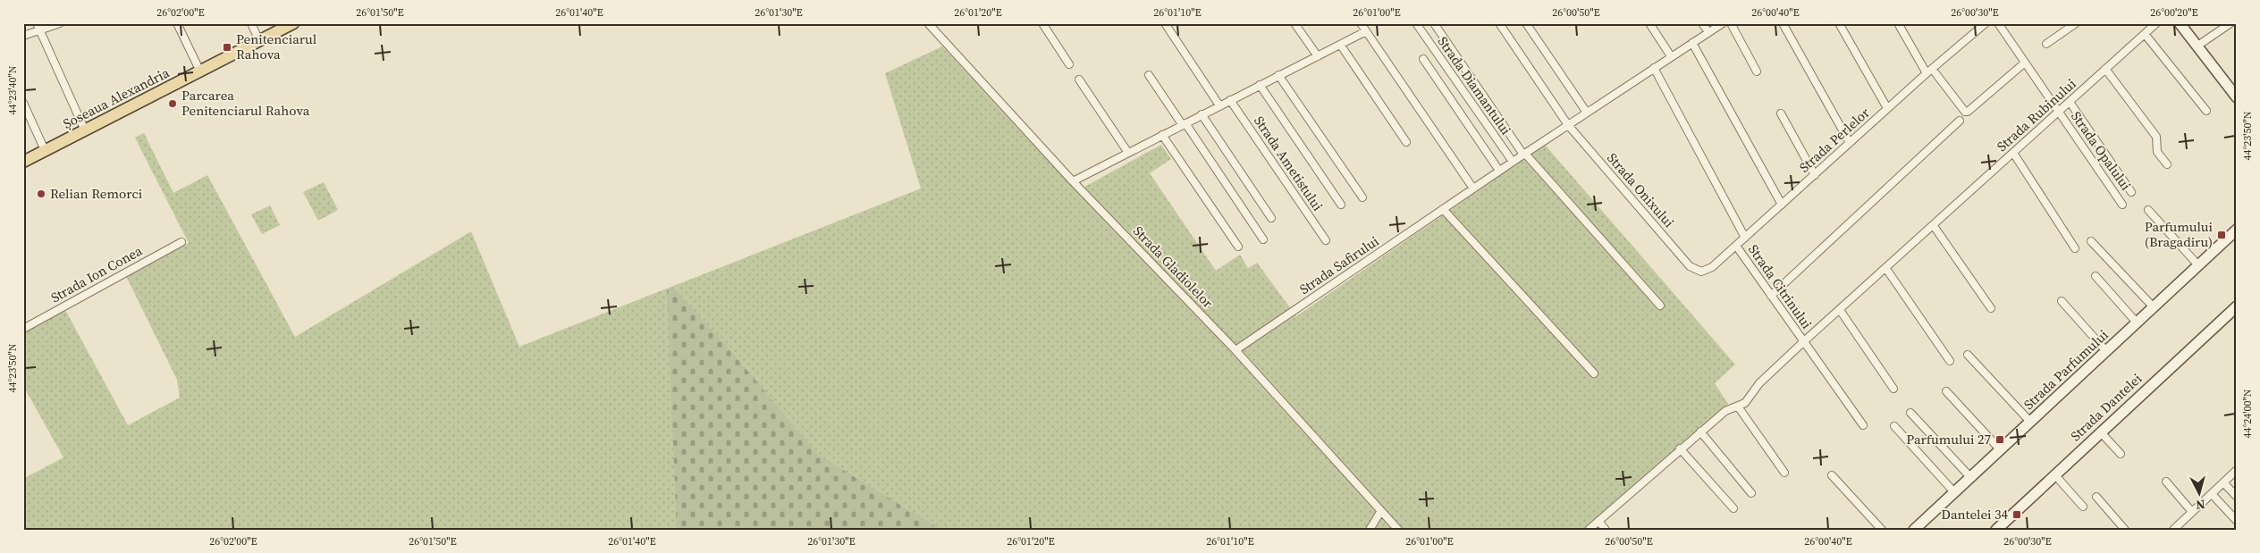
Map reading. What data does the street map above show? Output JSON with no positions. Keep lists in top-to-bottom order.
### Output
{
  "streets": {
    "main road": ["Șoseaua Alexandria"],
    "street": [
      "Strada Diamantului",
      "Strada Rubinului",
      "Strada Perlelor",
      "Strada Opalului",
      "Strada Ametistului",
      "Strada Onixului",
      "Strada Safirului",
      "Strada Gladiolelor",
      "Strada Ion Conea",
      "Strada Citrinului",
      "Strada Parfumului",
      "Strada Dantelei"
    ]
  },
  "crossings": [
    ["Strada Diamantului", "Strada Safirului"],
    ["Strada Rubinului", "Strada Opalului"],
    ["Strada Rubinului", "Strada Citrinului"],
    ["Strada Perlelor", "Strada Onixului"],
    ["Strada Perlelor", "Strada Citrinului"],
    ["Strada Onixului", "Strada Safirului"],
    ["Strada Safirului", "Strada Gladiolelor"]
  ],
  "places": {
    "transit": [
      "Penitenciarul Rahova",
      "Parfumului (Bragadiru)",
      "Parfumului 27",
      "Dantelei 34"
    ],
    "other": ["Parcarea Penitenciarul Rahova", "Relian Remorci"]
  },
  "north": "bottom",
  "coordinates": [
    "26°02'00\"E",
    "26°01'50\"E",
    "26°01'40\"E",
    "26°01'30\"E",
    "26°01'20\"E",
    "26°01'10\"E",
    "26°01'00\"E",
    "26°00'50\"E",
    "26°00'40\"E",
    "26°00'30\"E",
    "26°00'20\"E",
    "44°23'40\"N",
    "44°23'50\"N",
    "44°24'00\"N"
  ]
}
